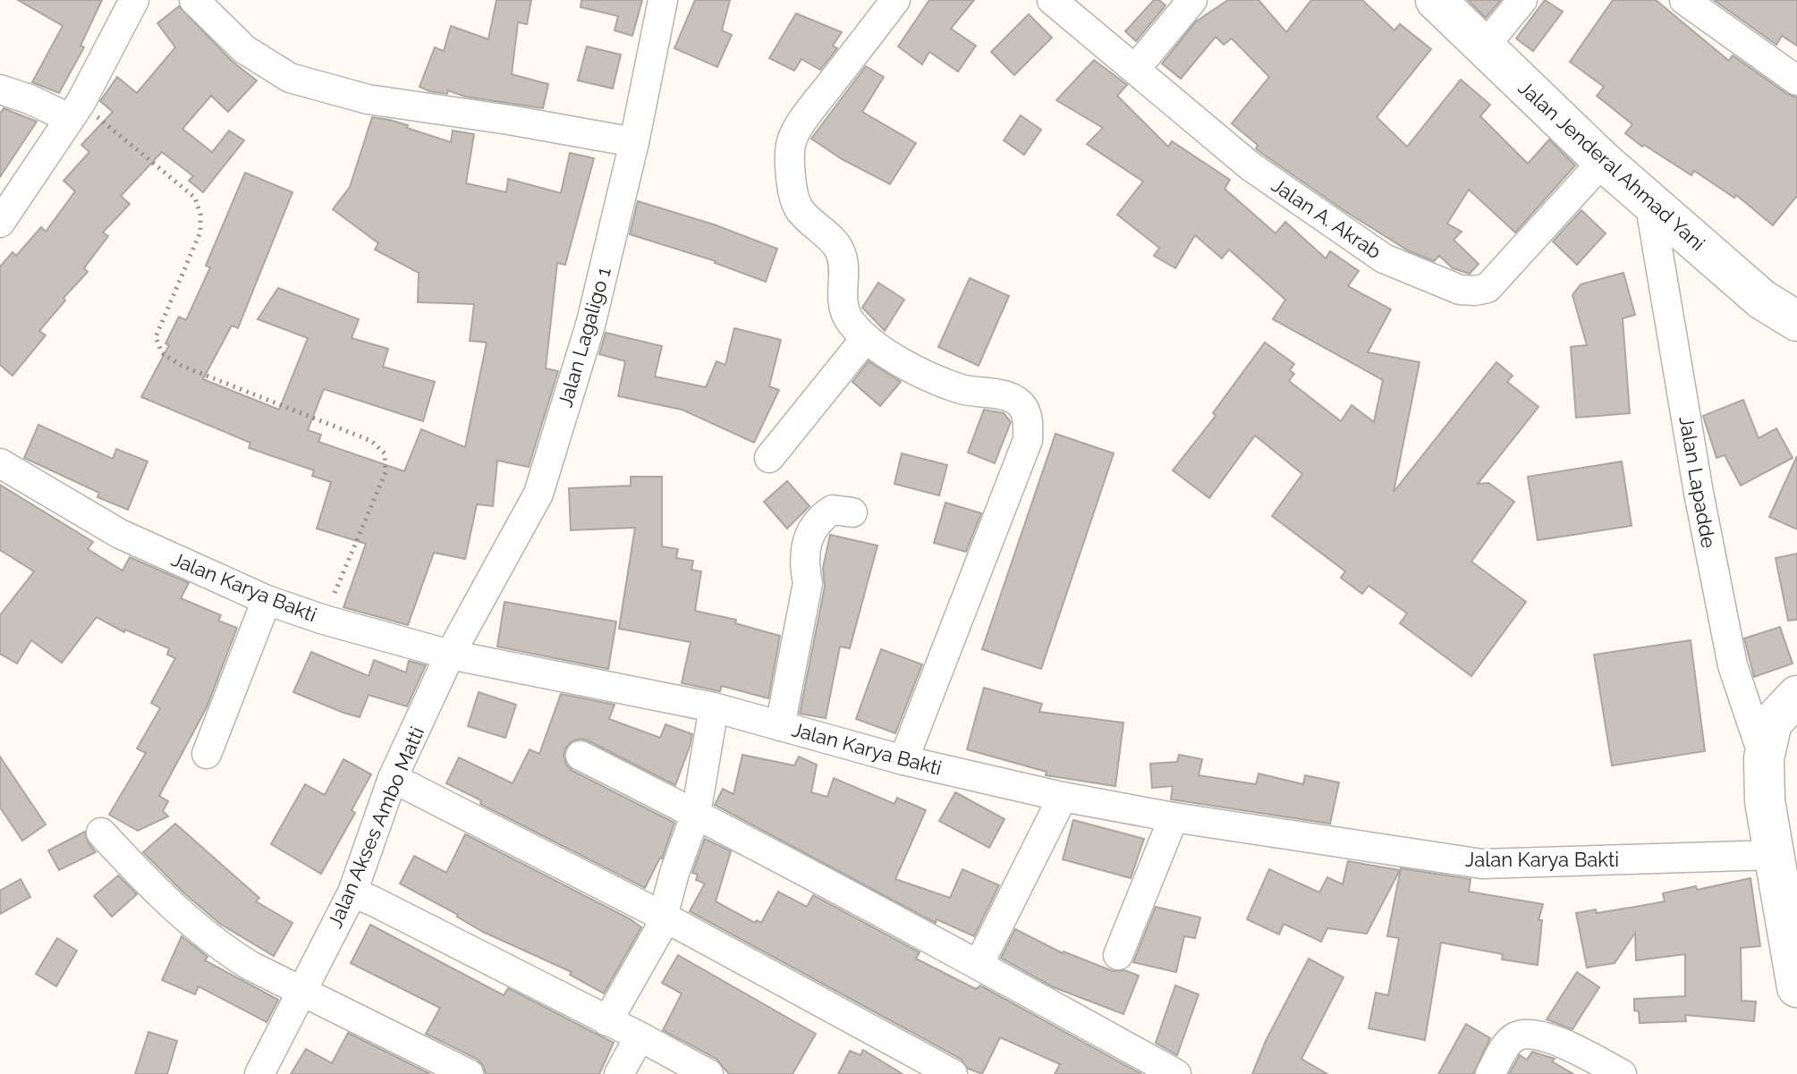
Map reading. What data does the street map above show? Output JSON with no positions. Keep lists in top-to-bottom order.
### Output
{
  "streets": {
    "highway": ["Jalan Jenderal Ahmad Yani"],
    "street": [
      "Jalan A. Akrab",
      "Jalan Lagaligo 1",
      "Jalan Lapadde",
      "Jalan Karya Bakti",
      "Jalan Akses Ambo Matti"
    ]
  },
  "crossings": [
    ["Jalan Jenderal Ahmad Yani", "Jalan A. Akrab"],
    ["Jalan Jenderal Ahmad Yani", "Jalan Lapadde"],
    ["Jalan Lagaligo 1", "Jalan Karya Bakti"],
    ["Jalan Lagaligo 1", "Jalan Akses Ambo Matti"],
    ["Jalan Karya Bakti", "Jalan Akses Ambo Matti"]
  ]
}
